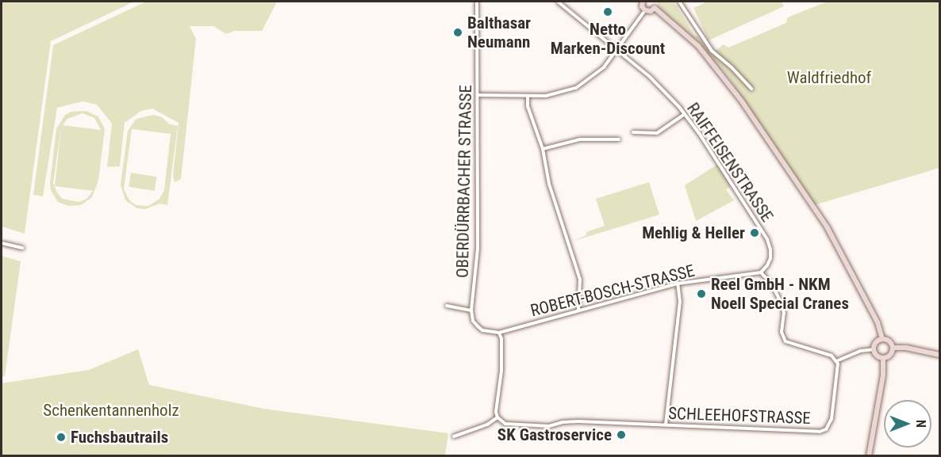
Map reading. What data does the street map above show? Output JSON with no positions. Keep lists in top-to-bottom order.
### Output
{
  "streets": {
    "street": [
      "RAIFFEISENSTRASSE",
      "OBERDÜRRBACHER STRASSE",
      "ROBERT-BOSCH-STRASSE",
      "SCHLEEHOFSTRASSE"
    ]
  },
  "crossings": [
    ["RAIFFEISENSTRASSE", "ROBERT-BOSCH-STRASSE"]
  ],
  "parks": ["Waldfriedhof", "Schenkentannenholz"],
  "places": [
    "Netto Marken-Discount",
    "Balthasar Neumann",
    "Mehlig & Heller",
    "Reel GmbH - NKM Noell Special Cranes",
    "SK Gastroservice",
    "Fuchsbautrails"
  ],
  "north": "right"
}
